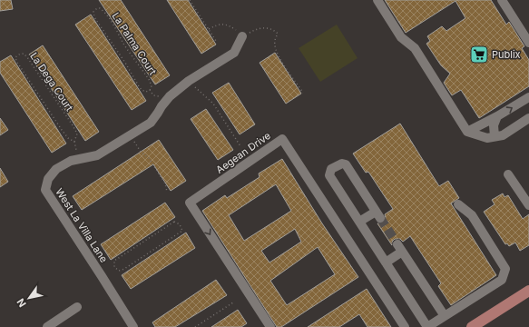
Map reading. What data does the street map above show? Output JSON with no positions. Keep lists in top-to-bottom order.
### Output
{
  "streets": {
    "street": ["Aegean Drive", "West La Villa Lane"],
    "path": ["La Palma Court", "La Dega Court"]
  },
  "crossings": [
    ["La Palma Court", "West La Villa Lane"],
    ["La Dega Court", "West La Villa Lane"]
  ],
  "places": {
    "supermarket": ["Publix"]
  },
  "north": "bottom left"
}
